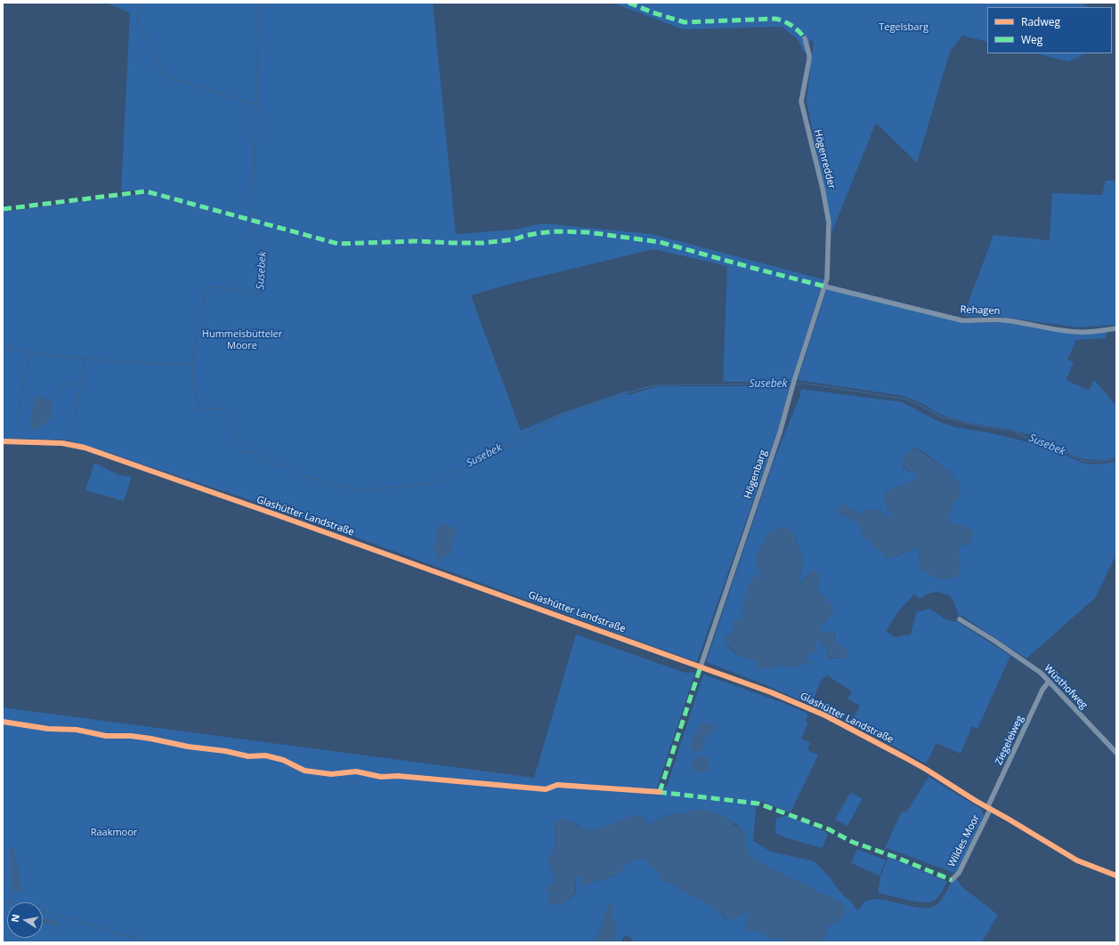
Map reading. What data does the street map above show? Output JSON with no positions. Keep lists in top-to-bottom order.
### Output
{
  "streets": {
    "street": [
      "Högenredder",
      "Rehagen",
      "Högenbarg",
      "Glashütter Landstraße",
      "Wüsthofweg",
      "Ziegeleiweg",
      "Wildes Moor"
    ]
  },
  "crossings": [
    ["Högenredder", "Rehagen"],
    ["Högenredder", "Högenbarg"],
    ["Rehagen", "Högenbarg"],
    ["Högenbarg", "Glashütter Landstraße"],
    ["Glashütter Landstraße", "Ziegeleiweg"],
    ["Glashütter Landstraße", "Wildes Moor"],
    ["Wüsthofweg", "Ziegeleiweg"],
    ["Ziegeleiweg", "Wildes Moor"]
  ],
  "water": ["Susebek"],
  "parks": ["Tegelsbarg", "Hummelsbütteler Moore", "Raakmoor"],
  "legend": ["Radweg", "Weg"],
  "north": "left"
}
